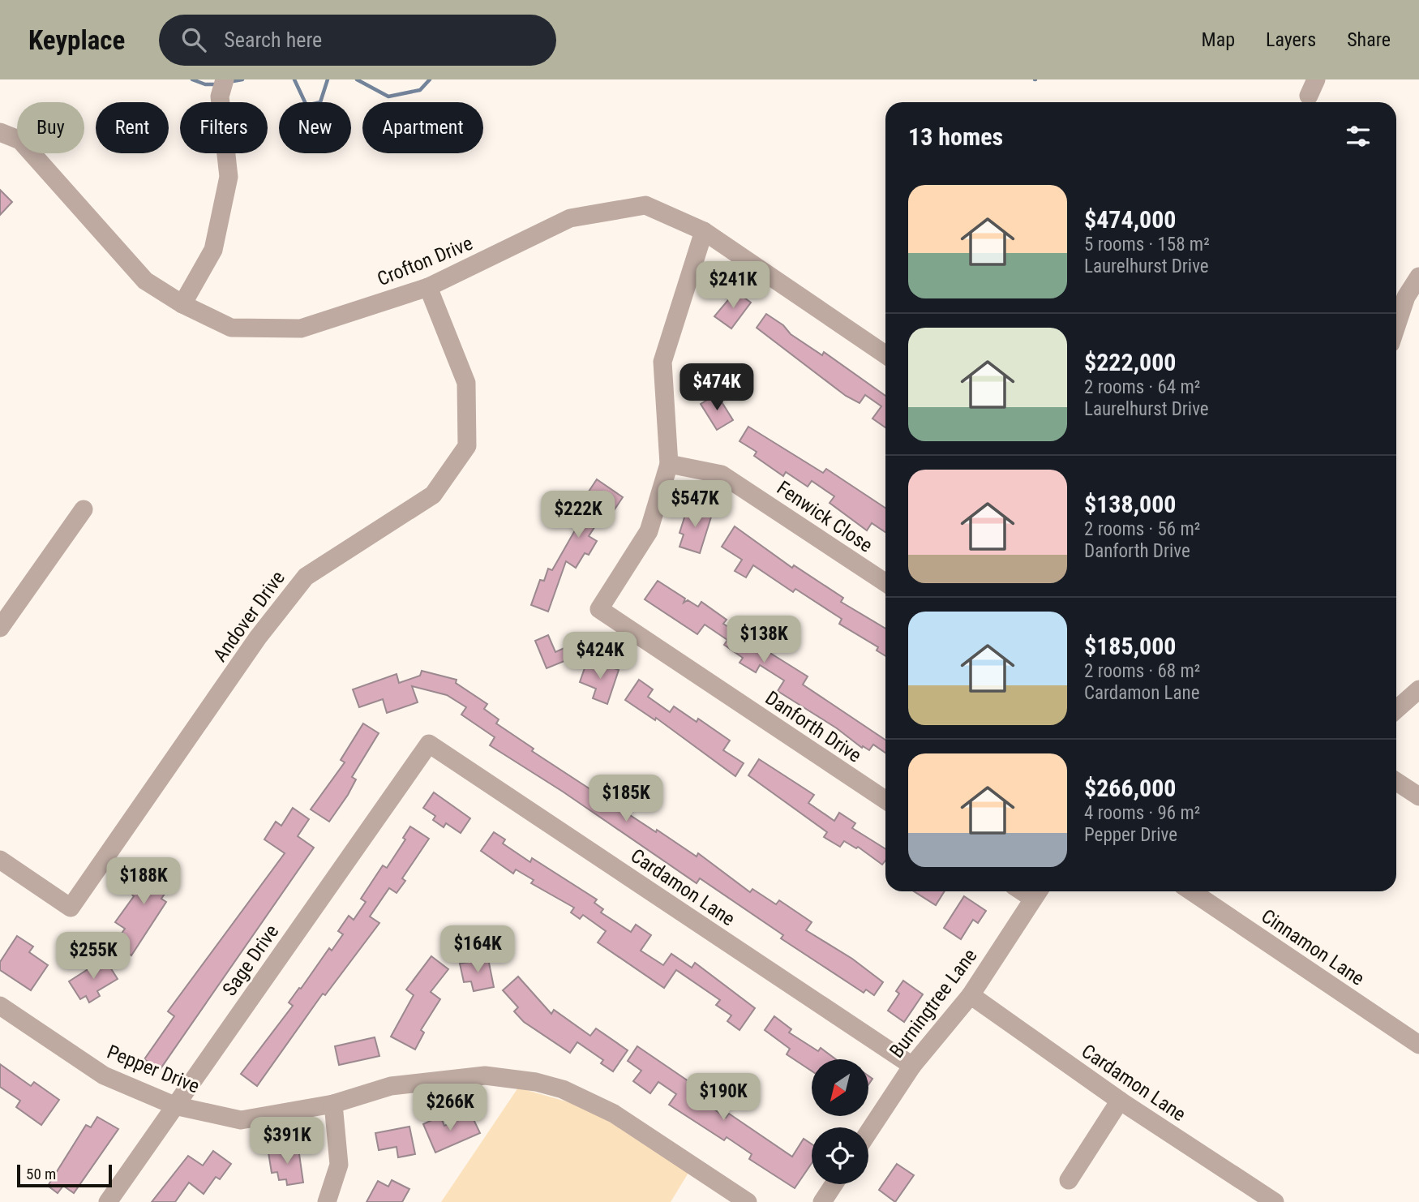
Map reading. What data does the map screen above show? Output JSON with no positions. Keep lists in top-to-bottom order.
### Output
{
  "streets": {
    "street": [
      "Crofton Drive",
      "Fenwick Close",
      "Andover Drive",
      "Danforth Drive",
      "Cardamon Lane",
      "Cinnamon Lane",
      "Sage Drive",
      "Burningtree Lane",
      "Pepper Drive"
    ]
  },
  "crossings": [
    ["Crofton Drive", "Andover Drive"],
    ["Fenwick Close", "Danforth Drive"],
    ["Cardamon Lane", "Sage Drive"],
    ["Cardamon Lane", "Burningtree Lane"],
    ["Sage Drive", "Pepper Drive"]
  ],
  "scale_bar": "50 m",
  "north": "bottom left",
  "page": {
    "header": "Keyplace",
    "search": "Search here",
    "nav": ["Map", "Layers", "Share"],
    "chip": [
      "Buy",
      "Rent",
      "Filters",
      "New",
      "Apartment"
    ],
    "heading": "13 homes",
    "list": [
      {
        "name": "$474,000",
        "note": "5 rooms · 158 m² · Laurelhurst Drive"
      },
      {
        "name": "$222,000",
        "note": "2 rooms · 64 m² · Laurelhurst Drive"
      },
      {
        "name": "$138,000",
        "note": "2 rooms · 56 m² · Danforth Drive"
      },
      {
        "name": "$185,000",
        "note": "2 rooms · 68 m² · Cardamon Lane"
      },
      {
        "name": "$266,000",
        "note": "4 rooms · 96 m² · Pepper Drive"
      }
    ],
    "price": [
      "$241K",
      "$474K",
      "$547K",
      "$222K",
      "$138K",
      "$424K",
      "$185K",
      "$188K",
      "$164K",
      "$255K",
      "$190K",
      "$266K",
      "$391K"
    ],
    "scale": "50 m"
  }
}
